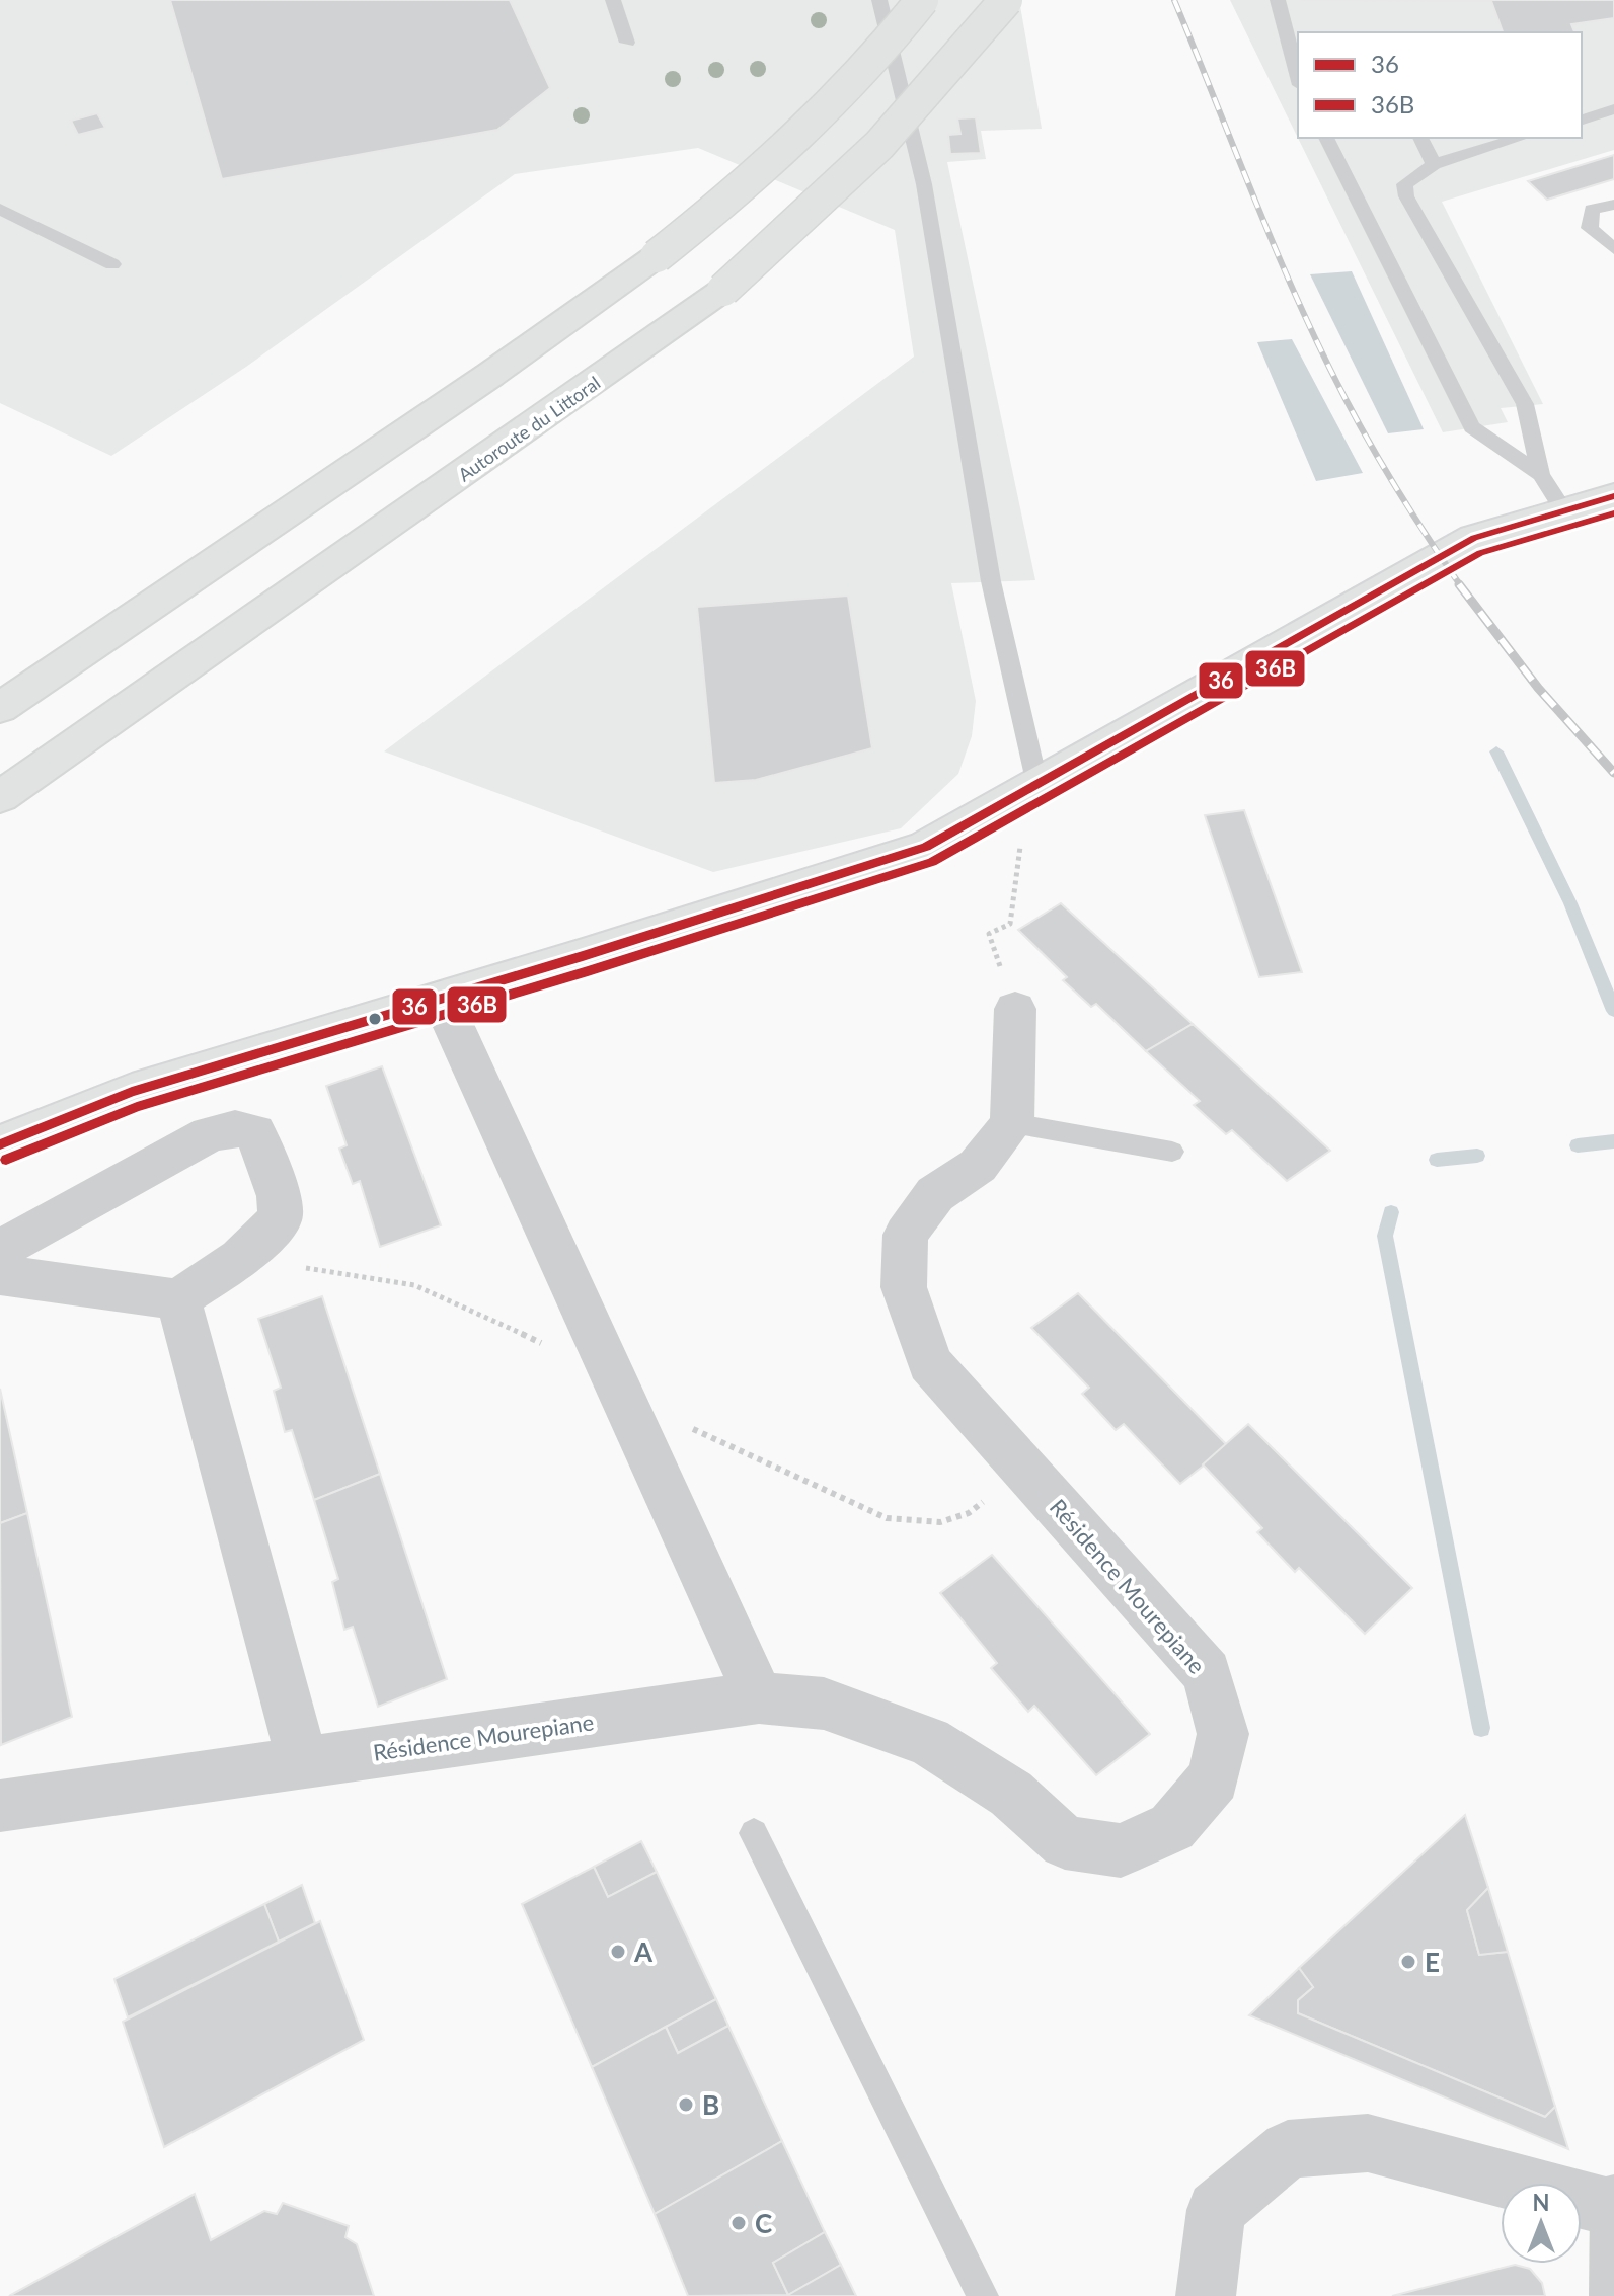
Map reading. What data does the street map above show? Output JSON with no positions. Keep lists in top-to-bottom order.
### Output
{
  "streets": {
    "main road": ["Autoroute du Littoral"],
    "street": ["Résidence Mourepiane"]
  },
  "places": [
    "A",
    "E",
    "B",
    "C"
  ],
  "lines": ["transit line 36", "transit line 36B"],
  "legend": ["36", "36B"],
  "north": "top"
}
